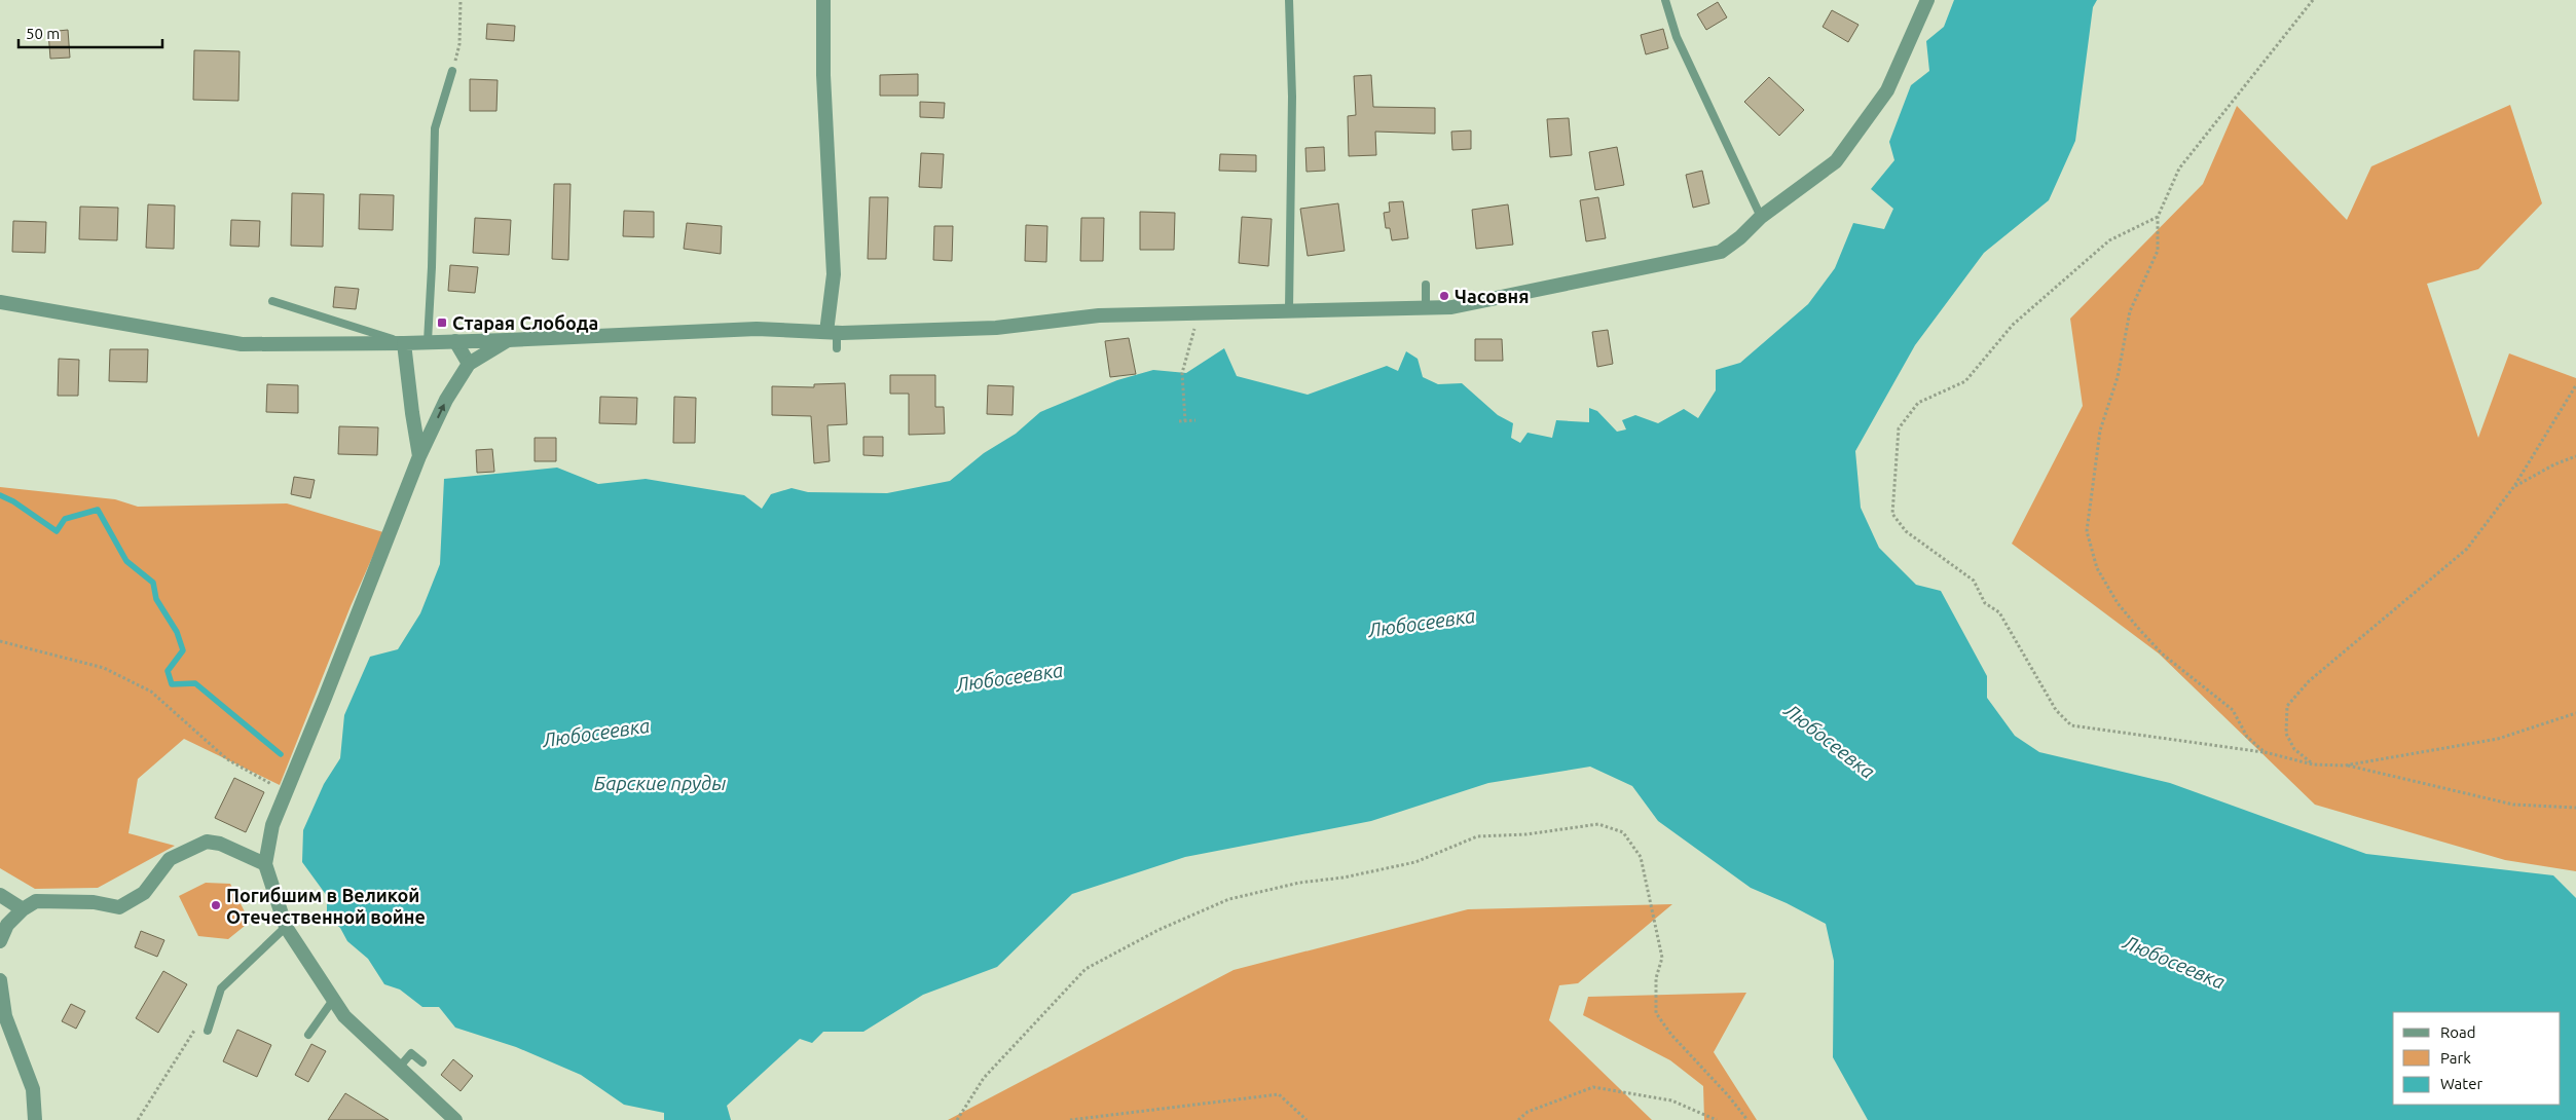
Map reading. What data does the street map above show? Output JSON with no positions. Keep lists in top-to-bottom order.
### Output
{
  "water": ["Любосеевка", "Барские пруды"],
  "places": {
    "other": ["Часовня", "Погибшим в Великой Отечественной войне"],
    "transit": ["Старая Слобода"]
  },
  "legend": ["Road", "Park", "Water"],
  "scale_bar": "50 m"
}
